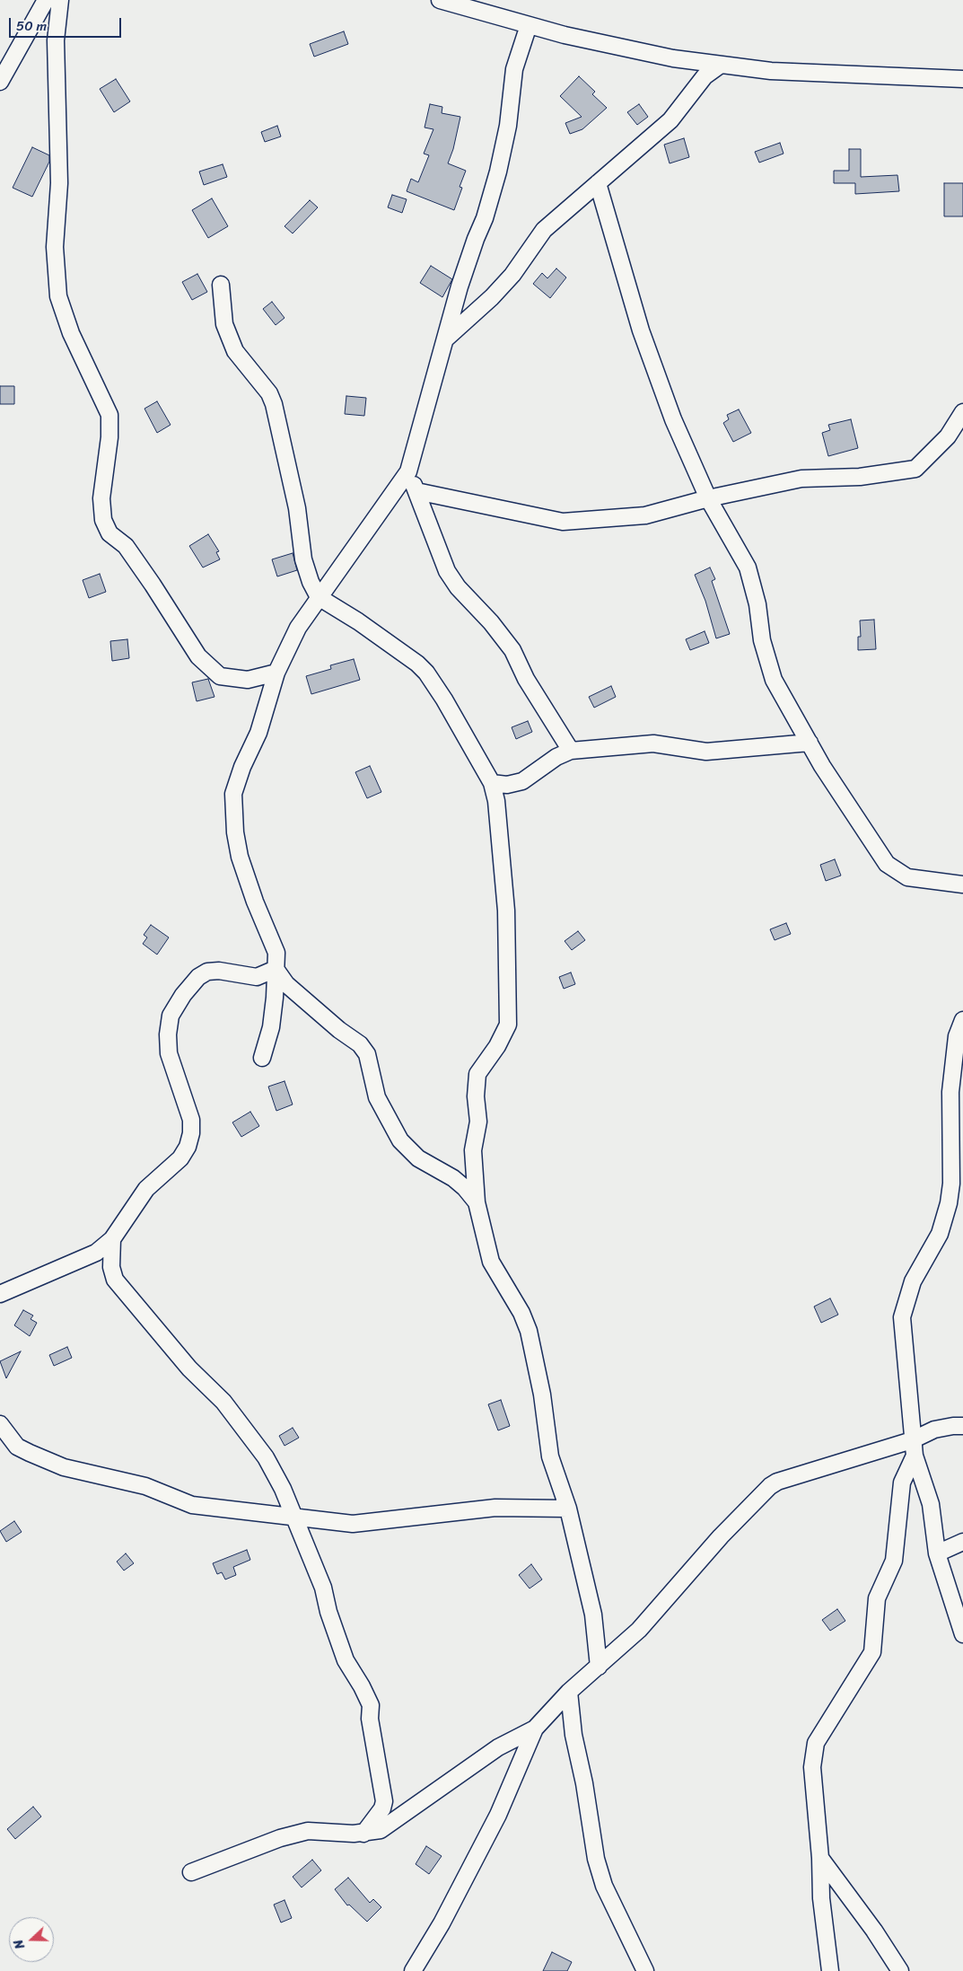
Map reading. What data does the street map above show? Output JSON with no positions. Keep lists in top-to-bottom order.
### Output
{
  "scale_bar": "50 m",
  "north": "left"
}
